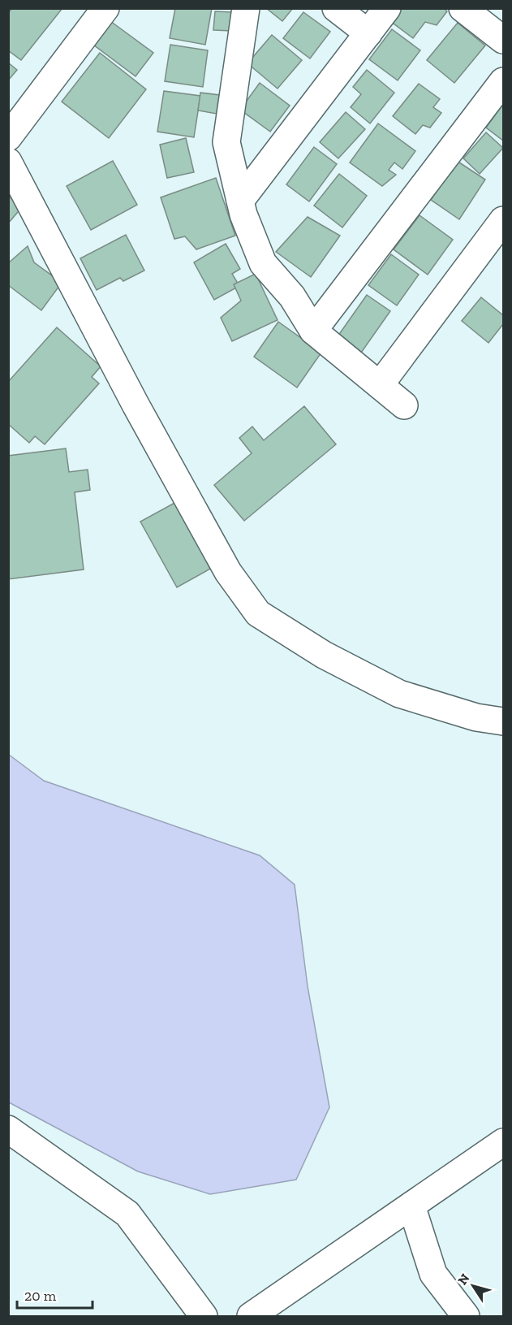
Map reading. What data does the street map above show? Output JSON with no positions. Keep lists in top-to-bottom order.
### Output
{
  "scale_bar": "20 m",
  "north": "top left"
}
